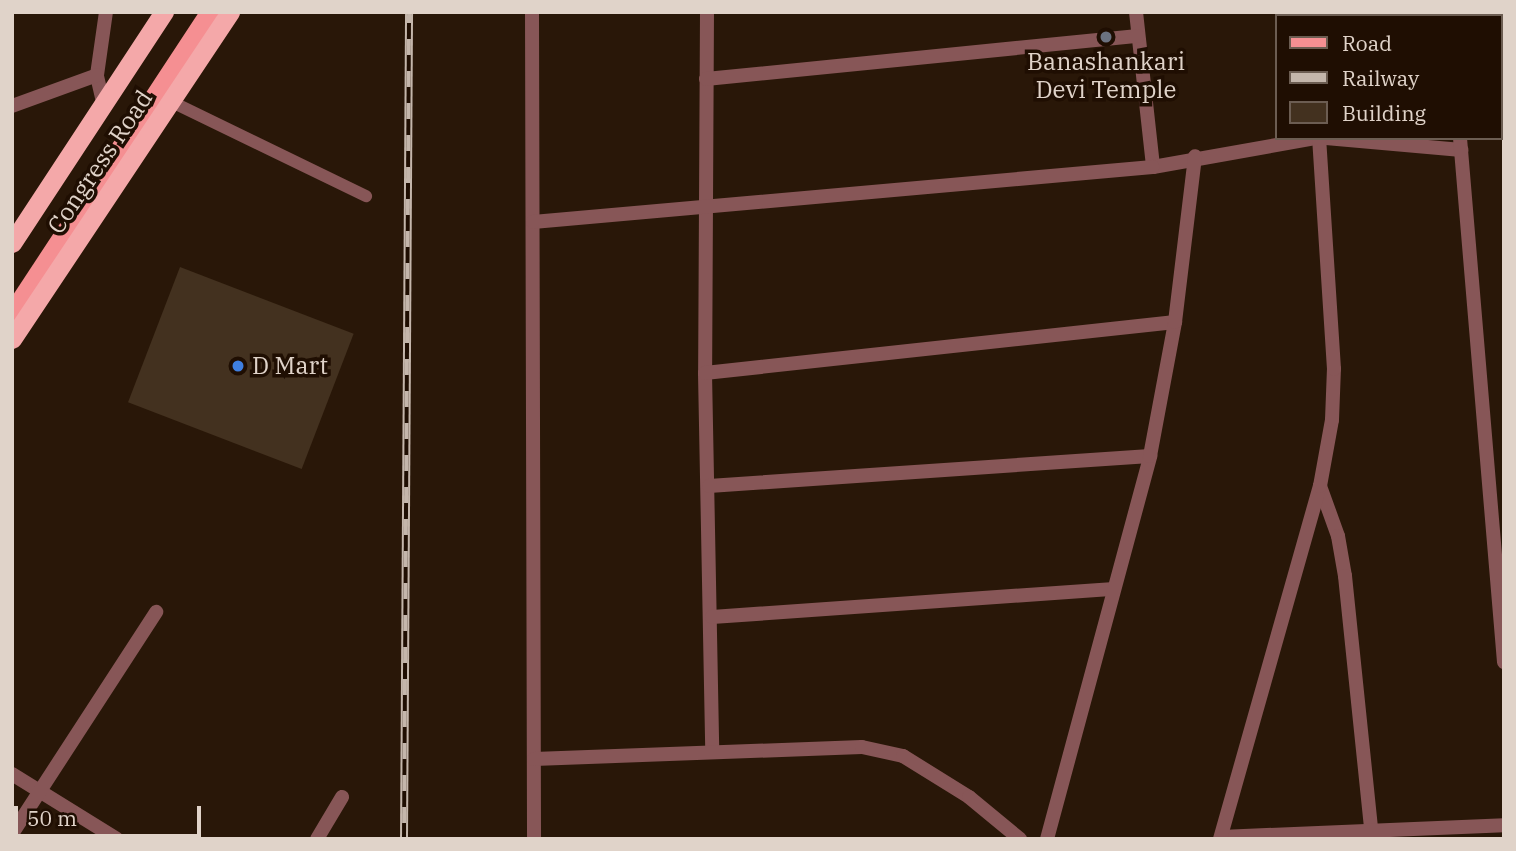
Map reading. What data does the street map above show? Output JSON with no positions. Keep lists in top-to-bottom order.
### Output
{
  "streets": {
    "highway": ["Congress Road"]
  },
  "places": ["Banashankari Devi Temple", "D Mart"],
  "legend": ["Road", "Railway", "Building"],
  "scale_bar": "50 m"
}
